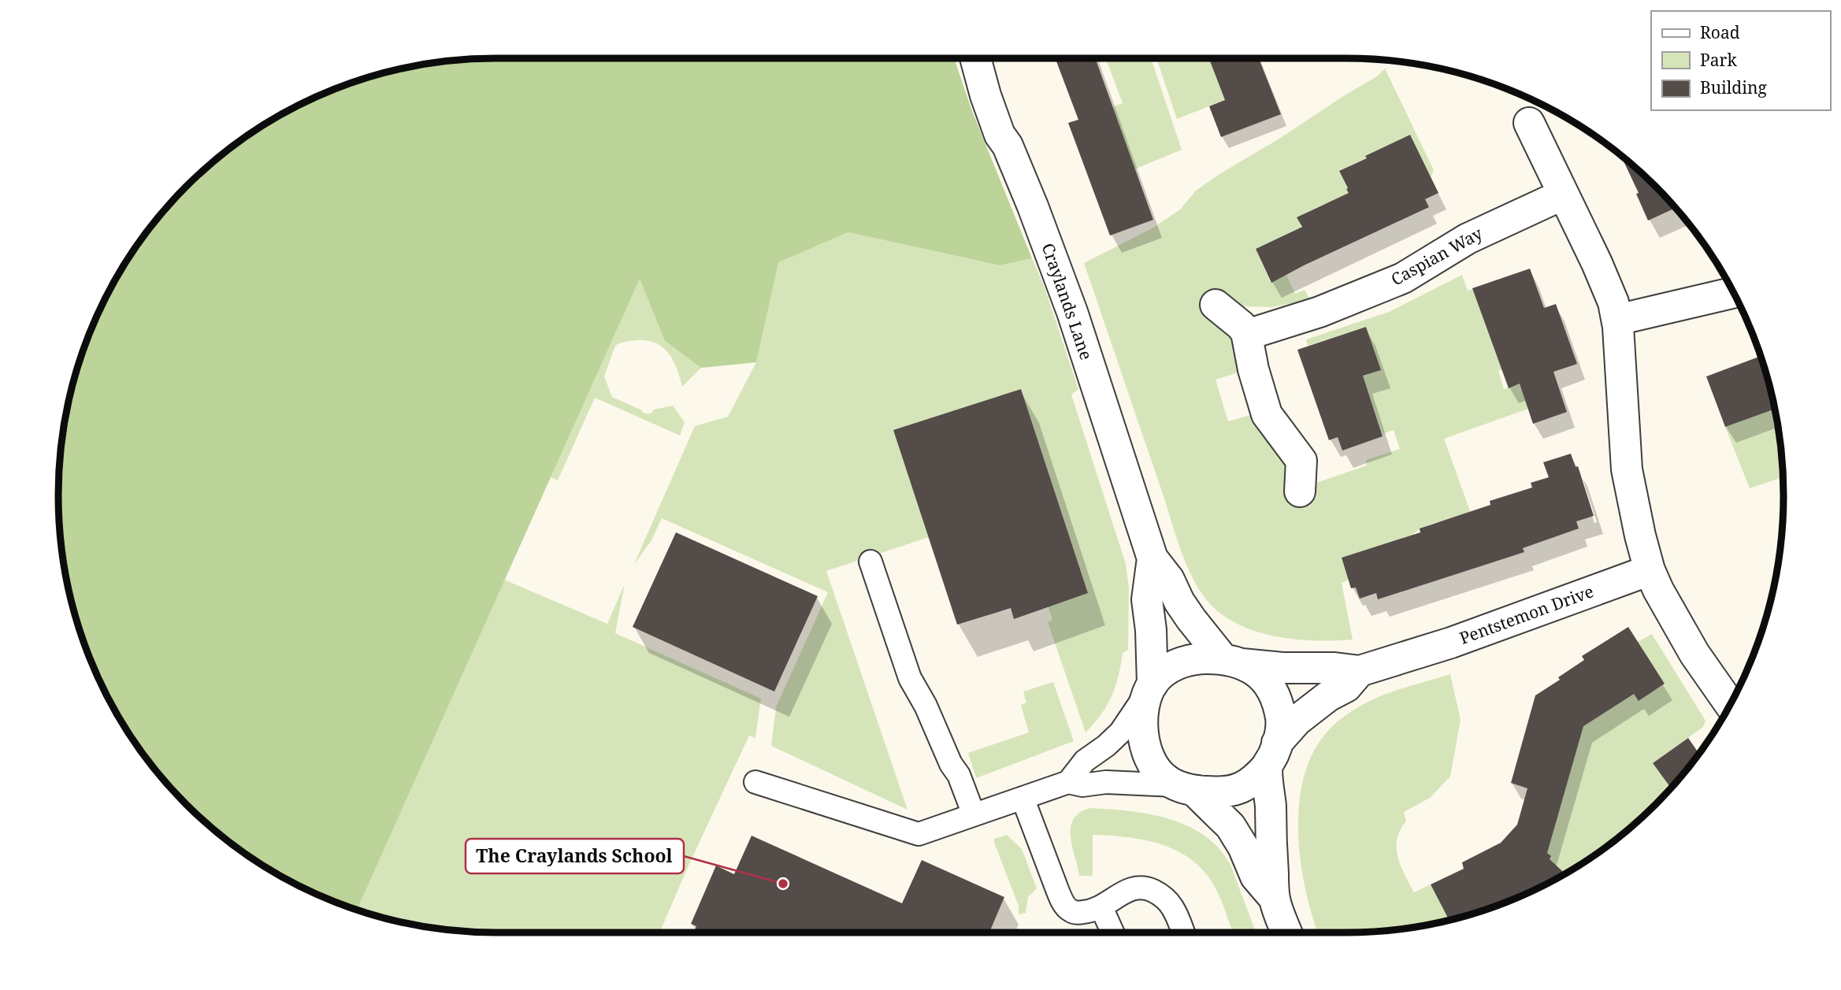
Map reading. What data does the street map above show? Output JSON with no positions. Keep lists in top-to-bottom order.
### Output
{
  "streets": {
    "street": ["Caspian Way", "Craylands Lane", "Pentstemon Drive"]
  },
  "crossings": [
    ["Craylands Lane", "Pentstemon Drive"]
  ],
  "places": ["The Craylands School"],
  "legend": ["Road", "Park", "Building"]
}
